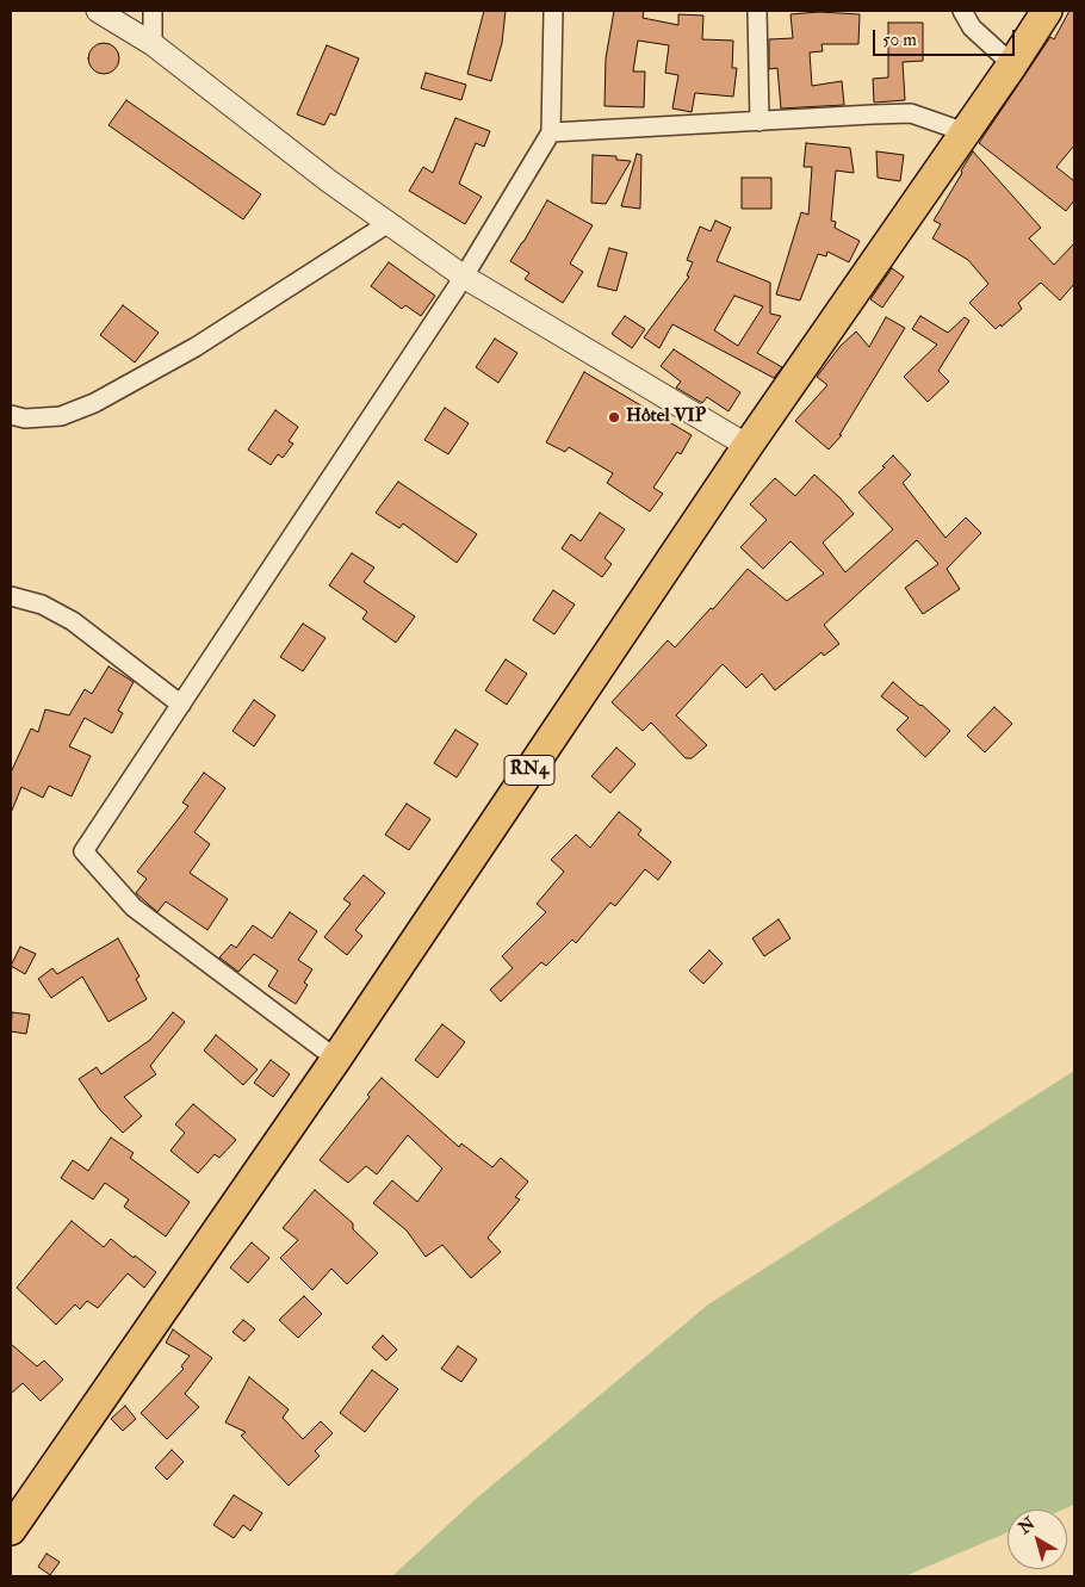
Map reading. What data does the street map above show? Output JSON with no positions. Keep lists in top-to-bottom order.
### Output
{
  "streets": {
    "highway": ["RN4"]
  },
  "places": ["Hôtel VIP"],
  "scale_bar": "50 m",
  "north": "top left"
}
